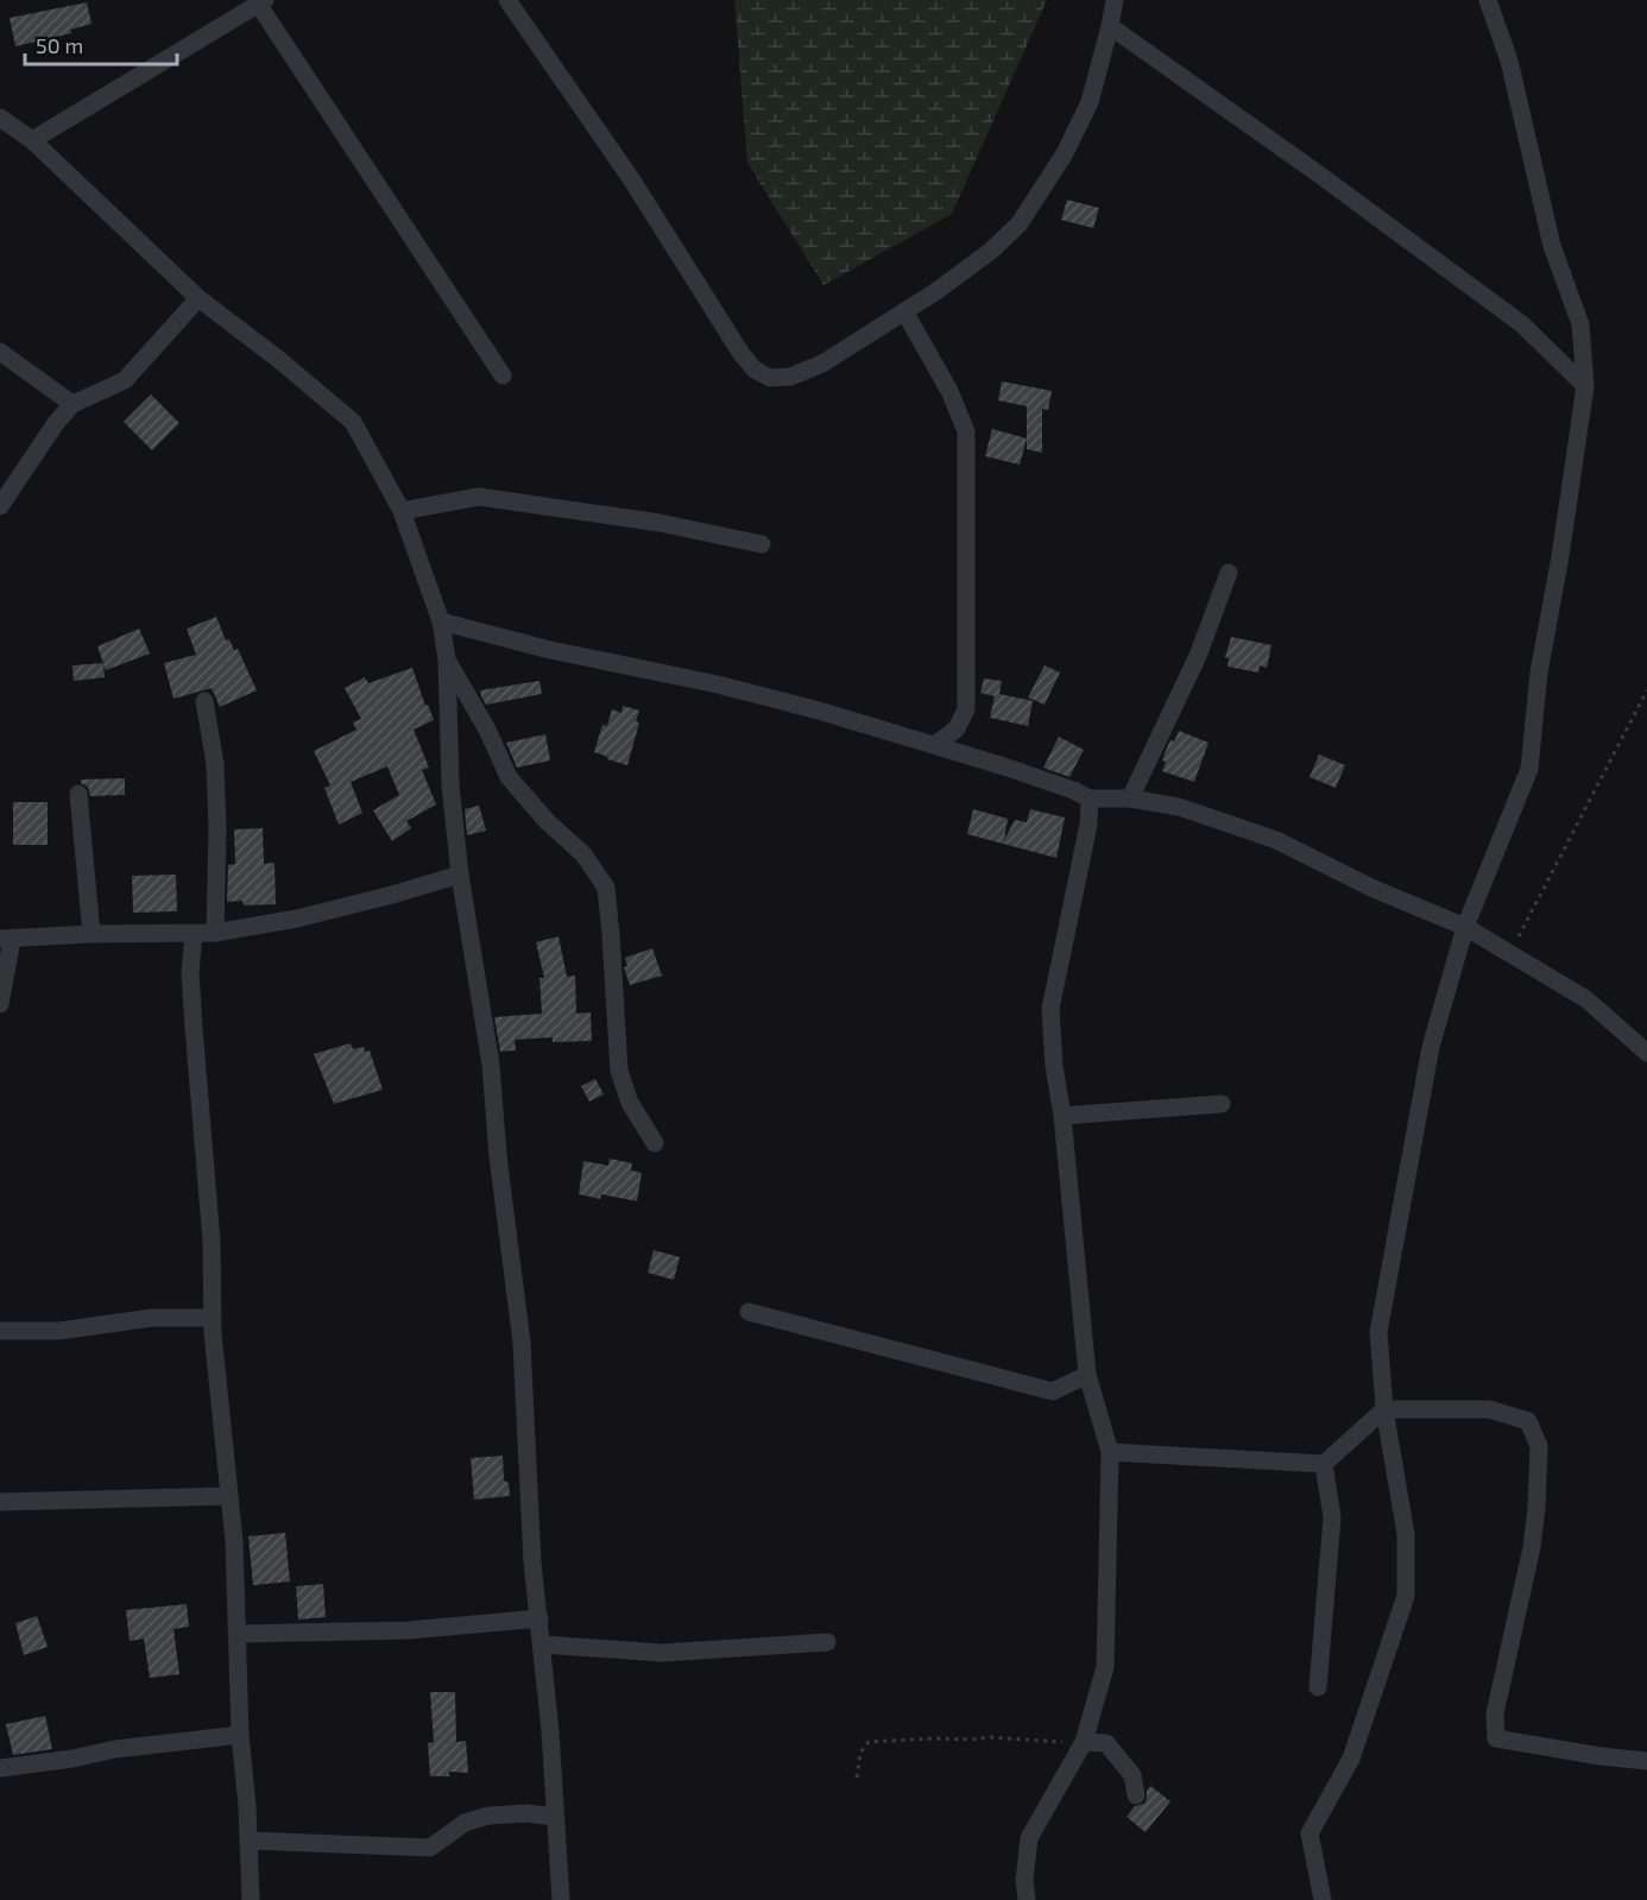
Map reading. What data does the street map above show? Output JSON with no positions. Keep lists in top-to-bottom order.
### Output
{
  "scale_bar": "50 m"
}
